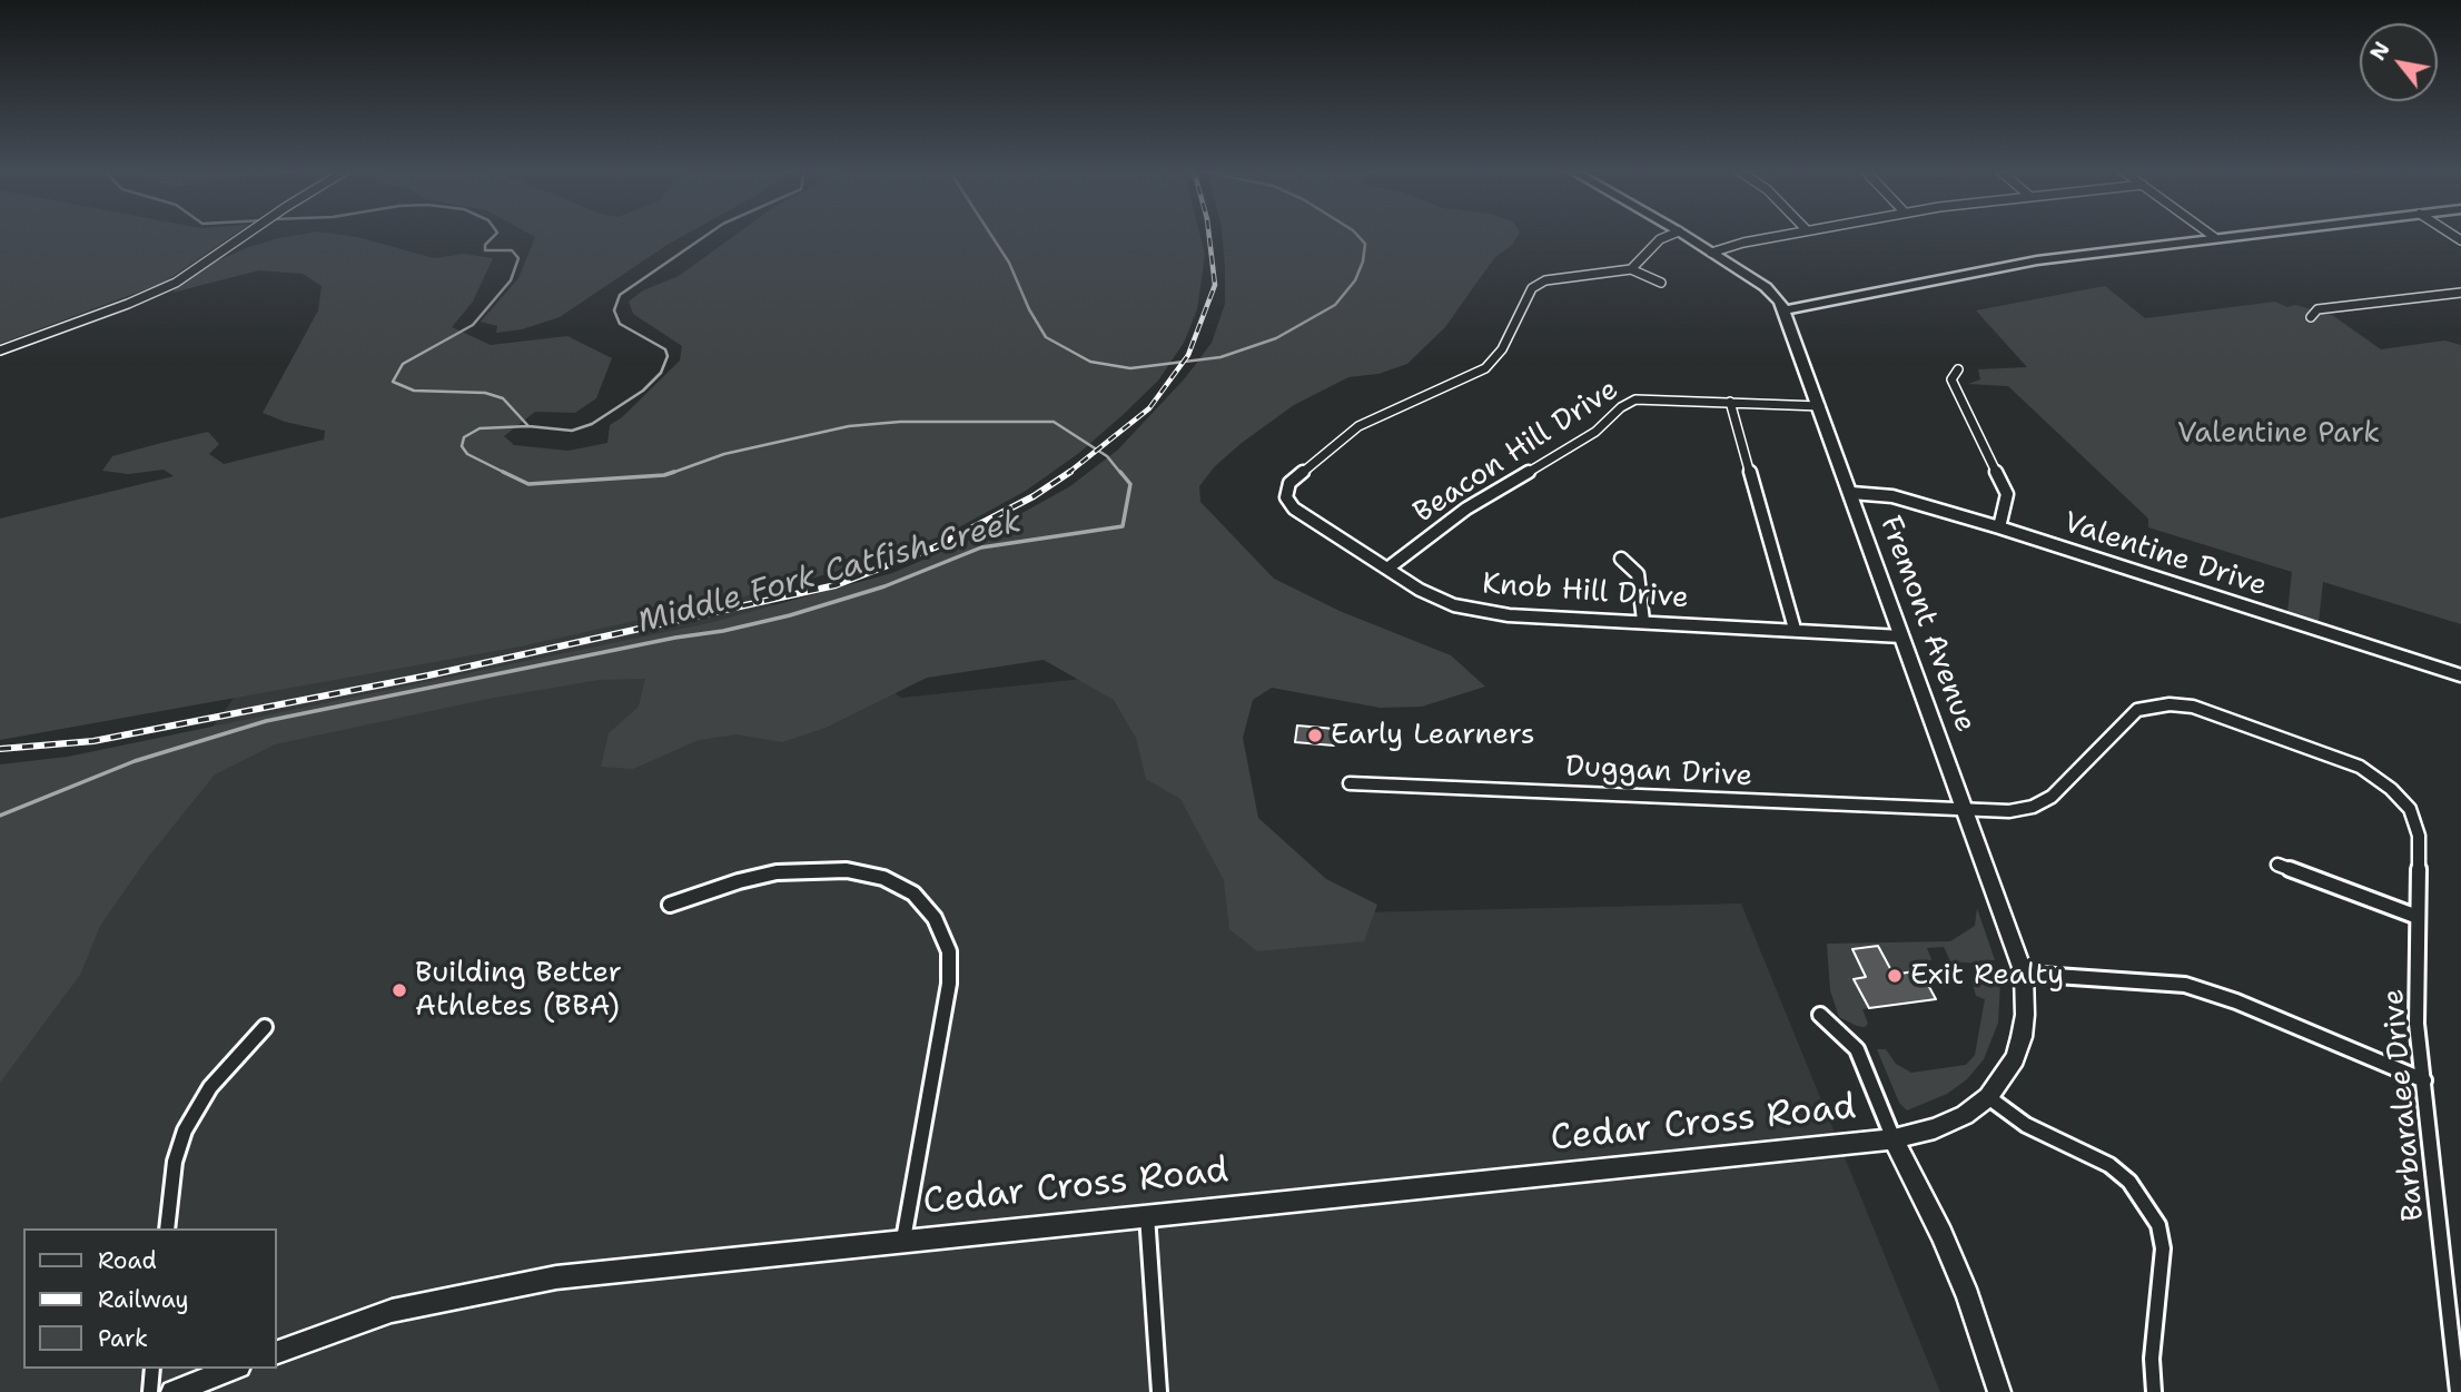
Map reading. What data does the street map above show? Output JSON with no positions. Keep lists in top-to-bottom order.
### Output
{
  "streets": {
    "main road": ["Fremont Avenue", "Cedar Cross Road"],
    "street": [
      "Beacon Hill Drive",
      "Valentine Drive",
      "Knob Hill Drive",
      "Duggan Drive",
      "Barbaralee Drive"
    ]
  },
  "crossings": [
    ["Beacon Hill Drive", "Knob Hill Drive"],
    ["Beacon Hill Drive", "Fremont Avenue"],
    ["Valentine Drive", "Fremont Avenue"],
    ["Knob Hill Drive", "Fremont Avenue"],
    ["Fremont Avenue", "Duggan Drive"],
    ["Fremont Avenue", "Barbaralee Drive"],
    ["Fremont Avenue", "Cedar Cross Road"],
    ["Duggan Drive", "Barbaralee Drive"]
  ],
  "water": ["Middle Fork Catfish Creek"],
  "parks": ["Valentine Park"],
  "places": ["Early Learners", "Exit Realty", "Building Better Athletes (BBA)"],
  "legend": ["Road", "Railway", "Park"],
  "north": "top left"
}
